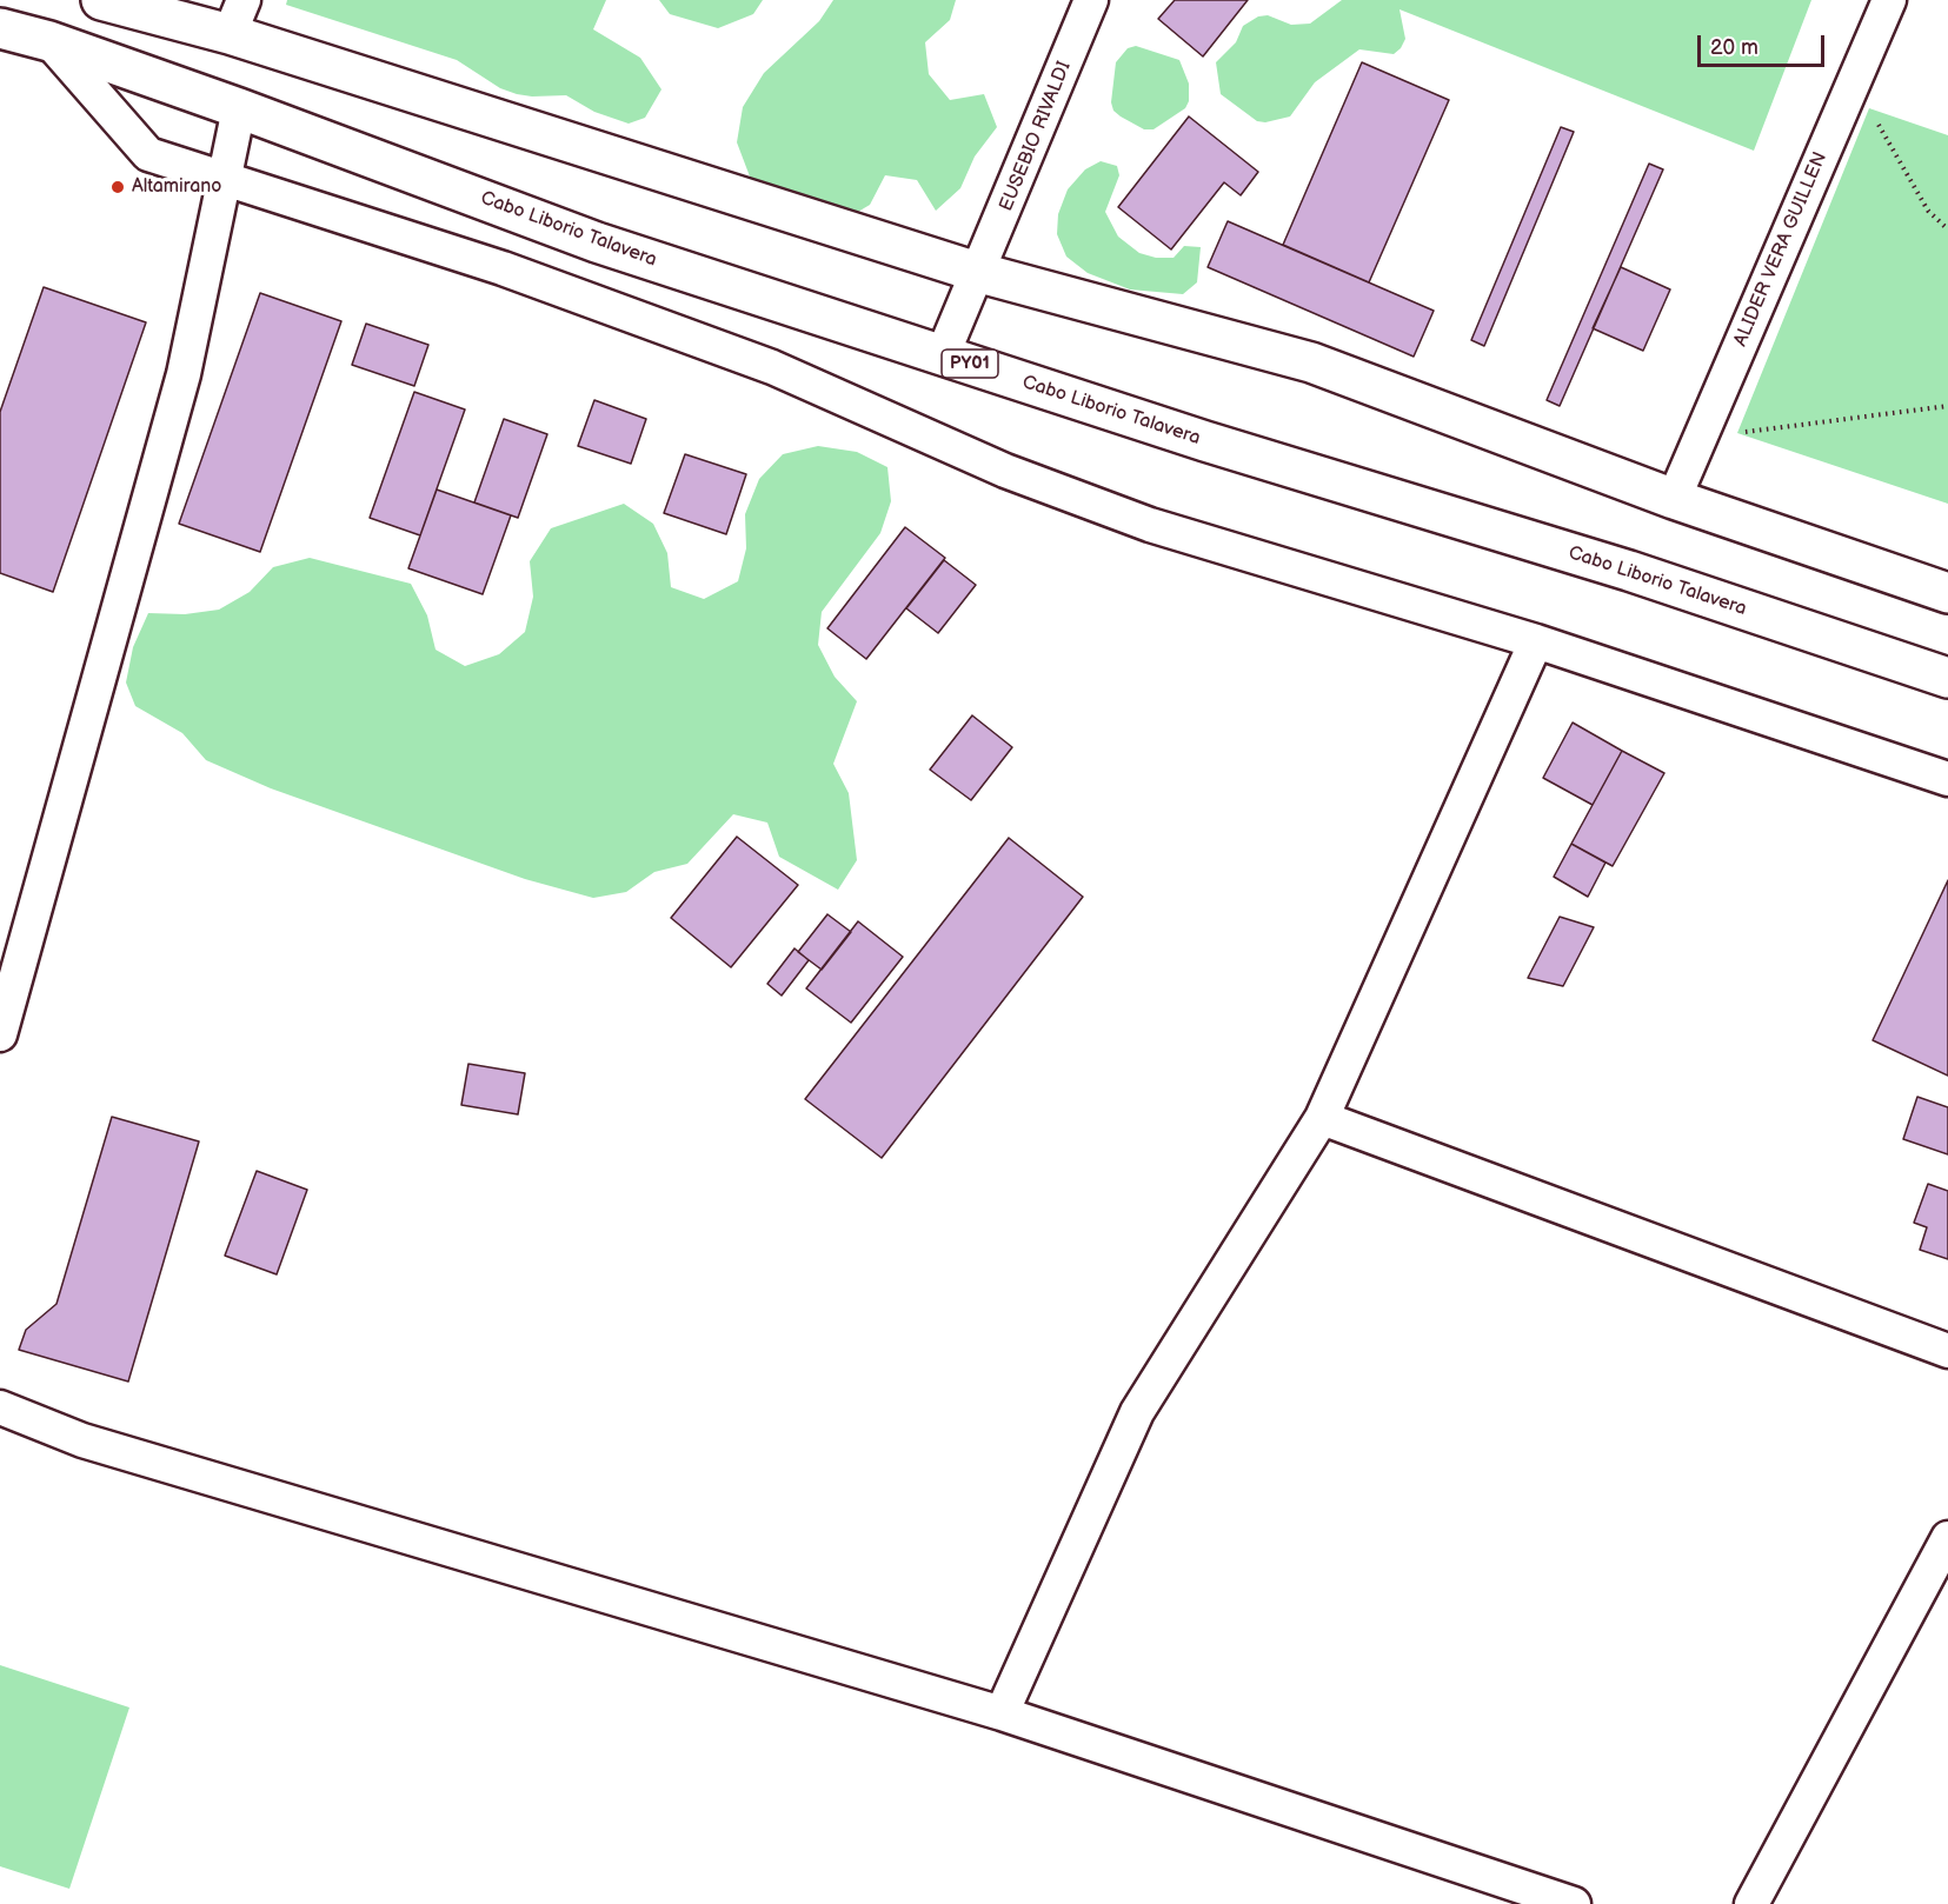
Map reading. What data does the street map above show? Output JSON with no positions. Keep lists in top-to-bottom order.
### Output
{
  "streets": {
    "highway": ["Cabo Liborio Talavera", "PY01"],
    "street": ["EUSEBIO RIVALDI", "ALIDER VERA GUILLEN"]
  },
  "crossings": [
    ["EUSEBIO RIVALDI", "Cabo Liborio Talavera"]
  ],
  "places": ["Altamirano"],
  "scale_bar": "20 m"
}
